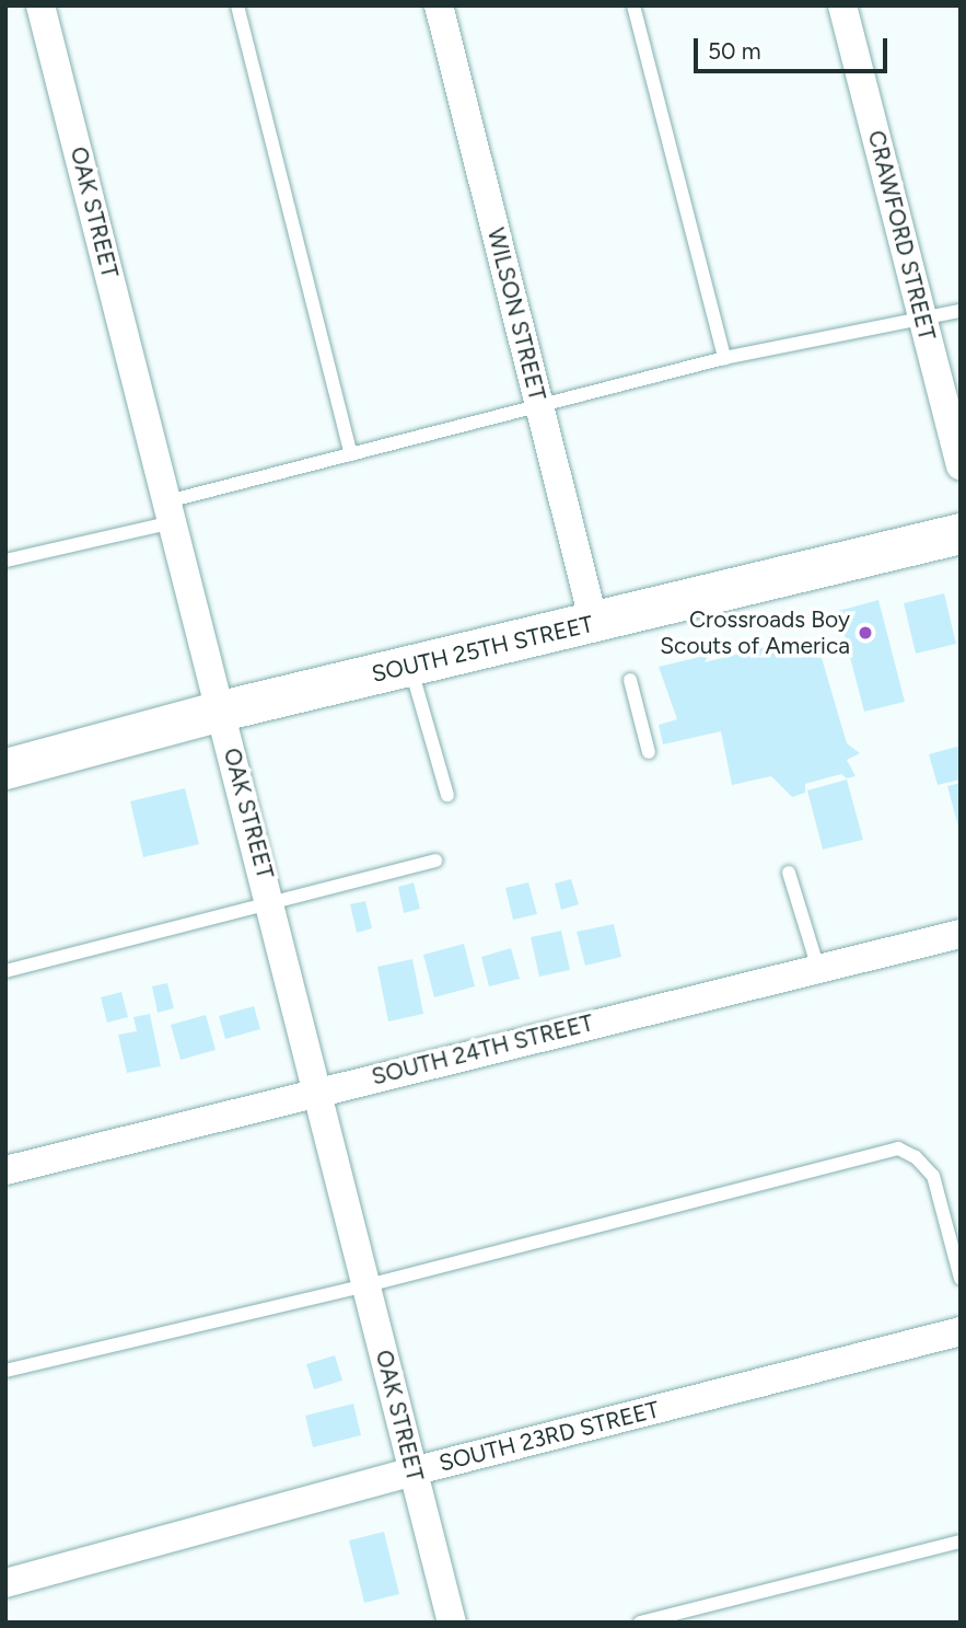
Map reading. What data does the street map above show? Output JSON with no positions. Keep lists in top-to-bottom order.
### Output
{
  "streets": {
    "main road": ["SOUTH 25TH STREET"],
    "street": [
      "OAK STREET",
      "CRAWFORD STREET",
      "WILSON STREET",
      "SOUTH 24TH STREET",
      "SOUTH 23RD STREET"
    ]
  },
  "crossings": [
    ["OAK STREET", "SOUTH 25TH STREET"],
    ["OAK STREET", "SOUTH 24TH STREET"],
    ["OAK STREET", "SOUTH 23RD STREET"],
    ["WILSON STREET", "SOUTH 25TH STREET"]
  ],
  "places": ["Crossroads Boy Scouts of America"],
  "scale_bar": "50 m"
}
